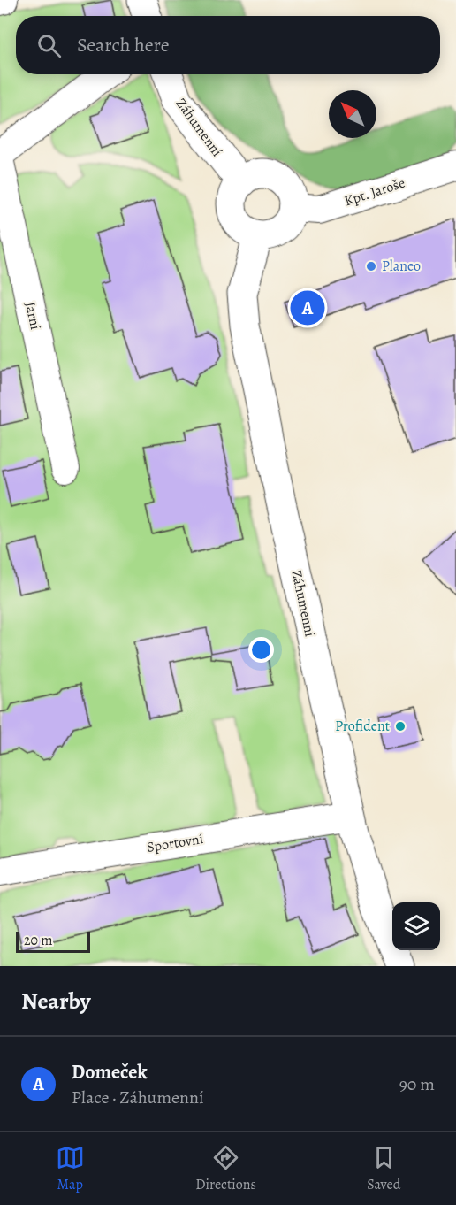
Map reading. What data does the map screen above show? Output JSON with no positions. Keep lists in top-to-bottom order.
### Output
{
  "streets": {
    "main road": ["Záhumenní"],
    "street": ["Kpt. Jaroše", "Jarní", "Sportovní"]
  },
  "crossings": [
    ["Záhumenní", "Kpt. Jaroše"],
    ["Záhumenní", "Sportovní"]
  ],
  "places": ["Planeo", "Profident"],
  "scale_bar": "20 m",
  "north": "top left",
  "page": {
    "search": "Search here",
    "pins": "A",
    "scale": "20 m",
    "heading": "Nearby",
    "list": [
      {
        "mark": "A",
        "name": "Domeček",
        "note": "Place · Záhumenní",
        "value": "90 m"
      }
    ],
    "nav": ["Map", "Directions", "Saved"]
  }
}
